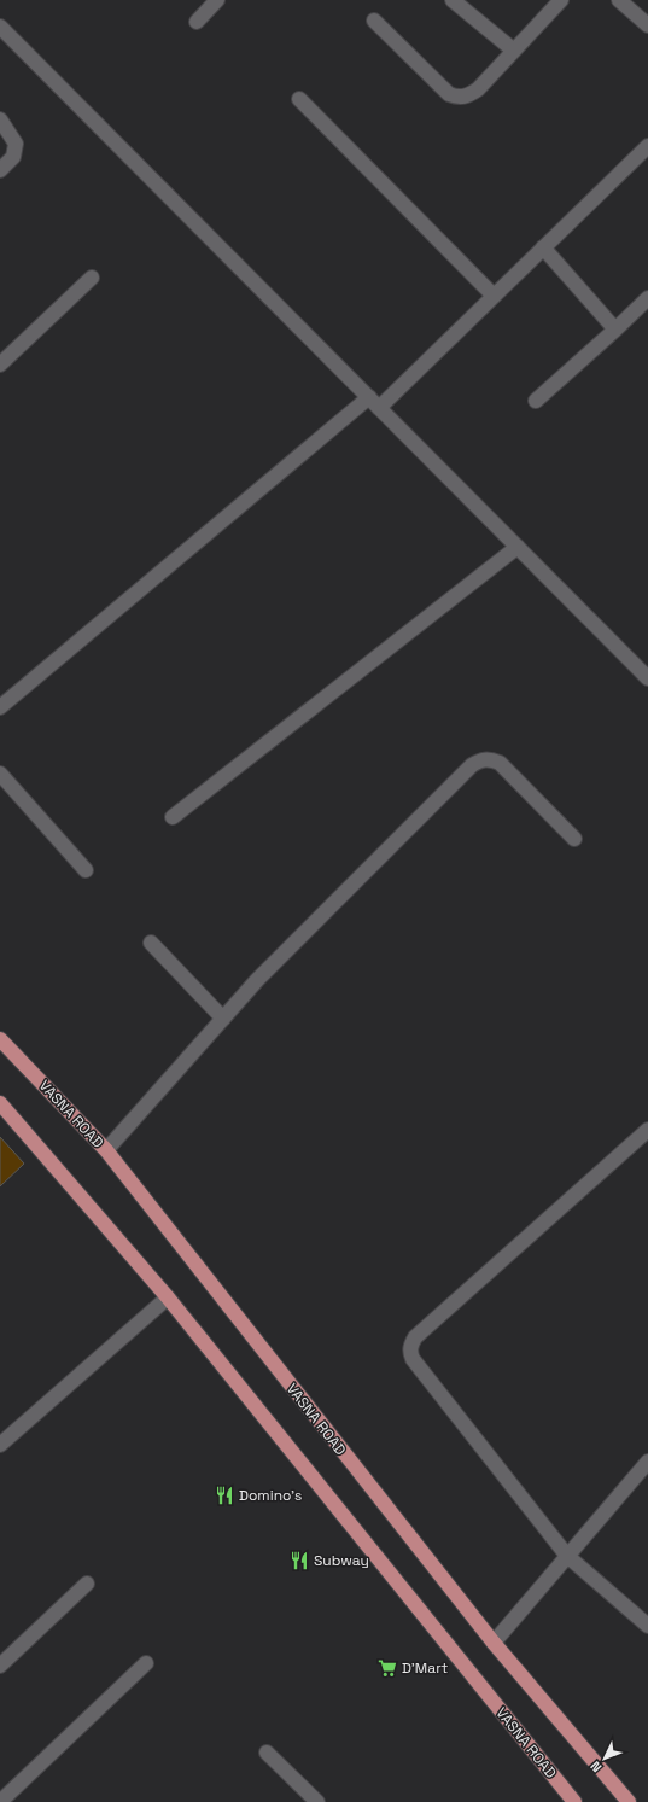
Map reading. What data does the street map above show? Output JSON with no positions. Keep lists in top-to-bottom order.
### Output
{
  "streets": {
    "main road": ["VASNA ROAD"]
  },
  "places": {
    "restaurant": ["Domino's", "Subway"],
    "supermarket": ["D'Mart"]
  },
  "north": "bottom left"
}
